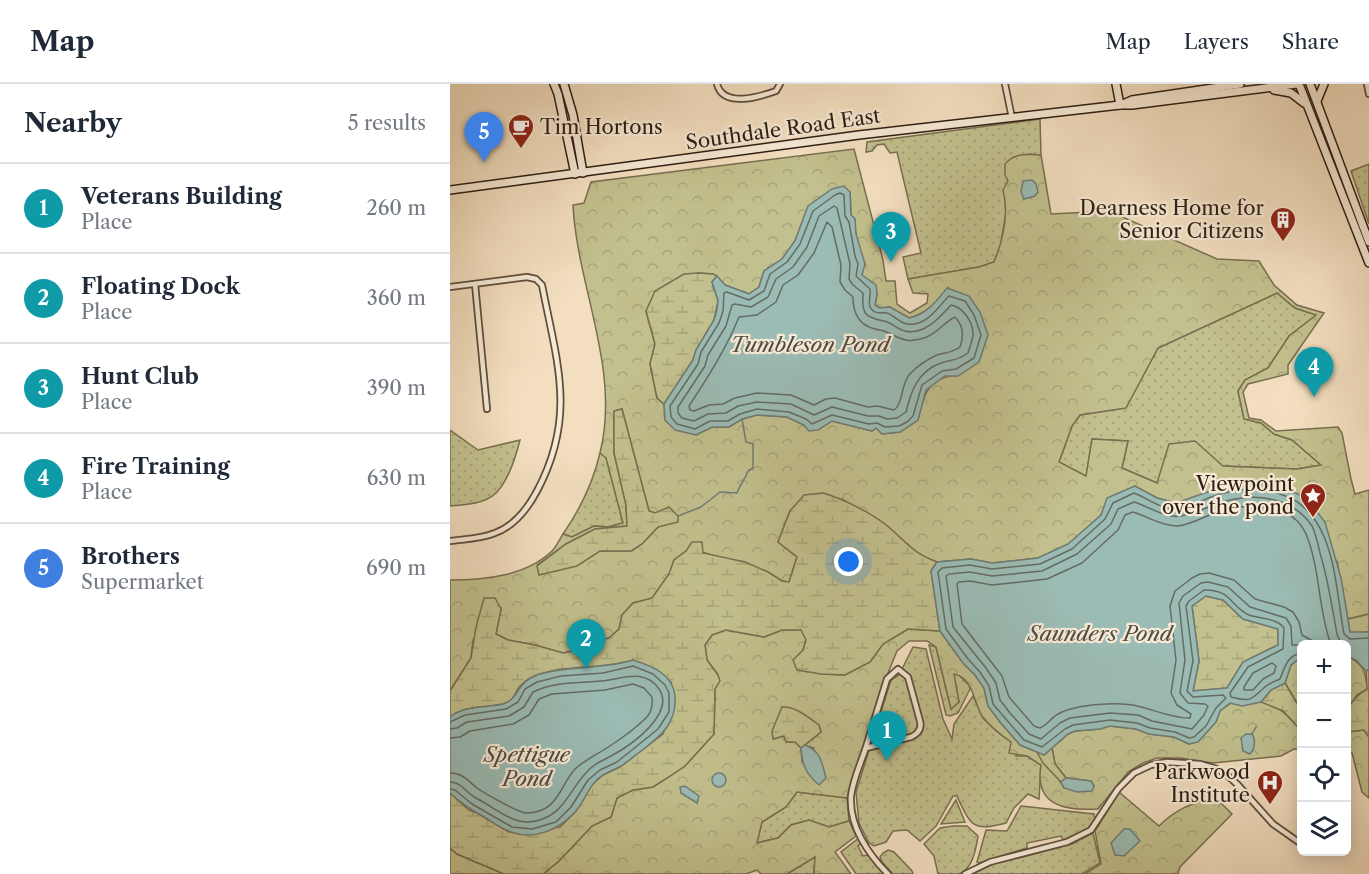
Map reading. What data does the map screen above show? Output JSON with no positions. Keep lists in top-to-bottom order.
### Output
{
  "streets": {
    "main road": ["Southdale Road East"]
  },
  "water": ["Tumbleson Pond", "Saunders Pond", "Spettigue Pond"],
  "places": {
    "cafe": ["Tim Hortons"],
    "building": ["Dearness Home for Senior Citizens"],
    "place": ["Viewpoint over the pond"],
    "hospital": ["Parkwood Institute"]
  },
  "page": {
    "header": "Map",
    "nav": ["Map", "Layers", "Share"],
    "heading": ["Nearby", "5 results"],
    "pins": [
      "5",
      "3",
      "4",
      "2",
      "1"
    ],
    "list": [
      {
        "mark": "1",
        "name": "Veterans Building",
        "note": "Place",
        "value": "260 m"
      },
      {
        "mark": "2",
        "name": "Floating Dock",
        "note": "Place",
        "value": "360 m"
      },
      {
        "mark": "3",
        "name": "Hunt Club",
        "note": "Place",
        "value": "390 m"
      },
      {
        "mark": "4",
        "name": "Fire Training",
        "note": "Place",
        "value": "630 m"
      },
      {
        "mark": "5",
        "name": "Brothers",
        "note": "Supermarket",
        "value": "690 m"
      }
    ],
    "map_buttons": ["+", "−"]
  }
}
